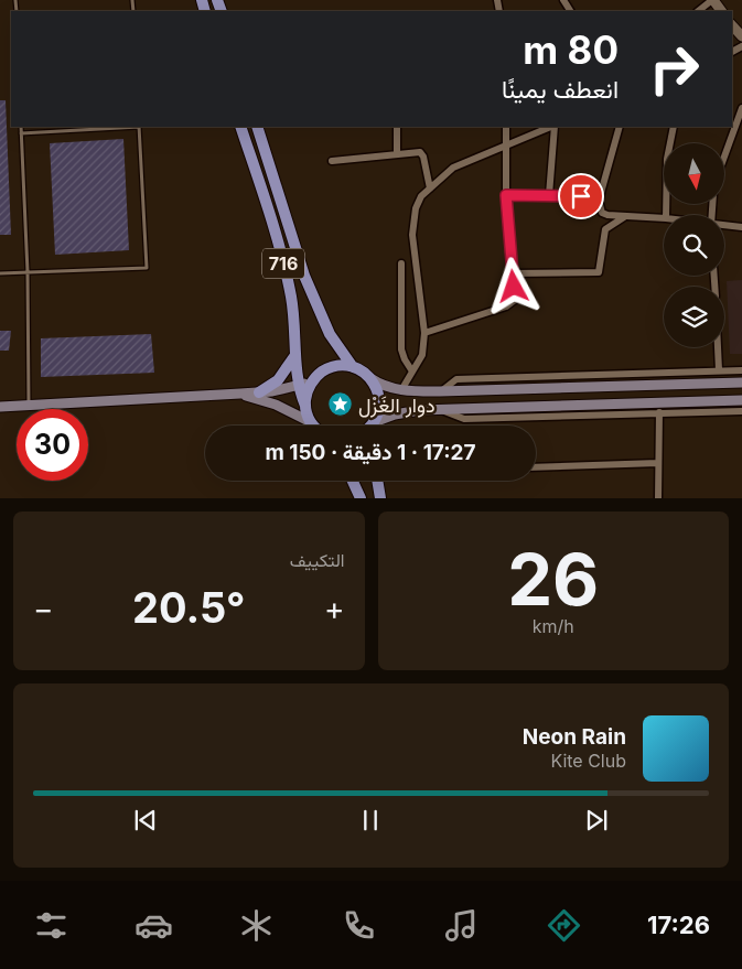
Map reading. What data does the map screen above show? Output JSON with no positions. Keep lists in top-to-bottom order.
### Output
{
  "streets": {
    "main road": ["716"]
  },
  "places": {
    "place": ["دوار الغَزْل"]
  },
  "north": "bottom",
  "page": {
    "turn": ["80 m", "انعطف يمينًا"],
    "limit": "30",
    "trip": "17:27 · 1 دقيقة · 150 m",
    "tile": [
      ["26", "km/h"],
      "التكييف"
    ],
    "heat": ["−", "20.5°", "+"],
    "song": ["Neon Rain", "Kite Club"],
    "tabs": "17:26"
  }
}
